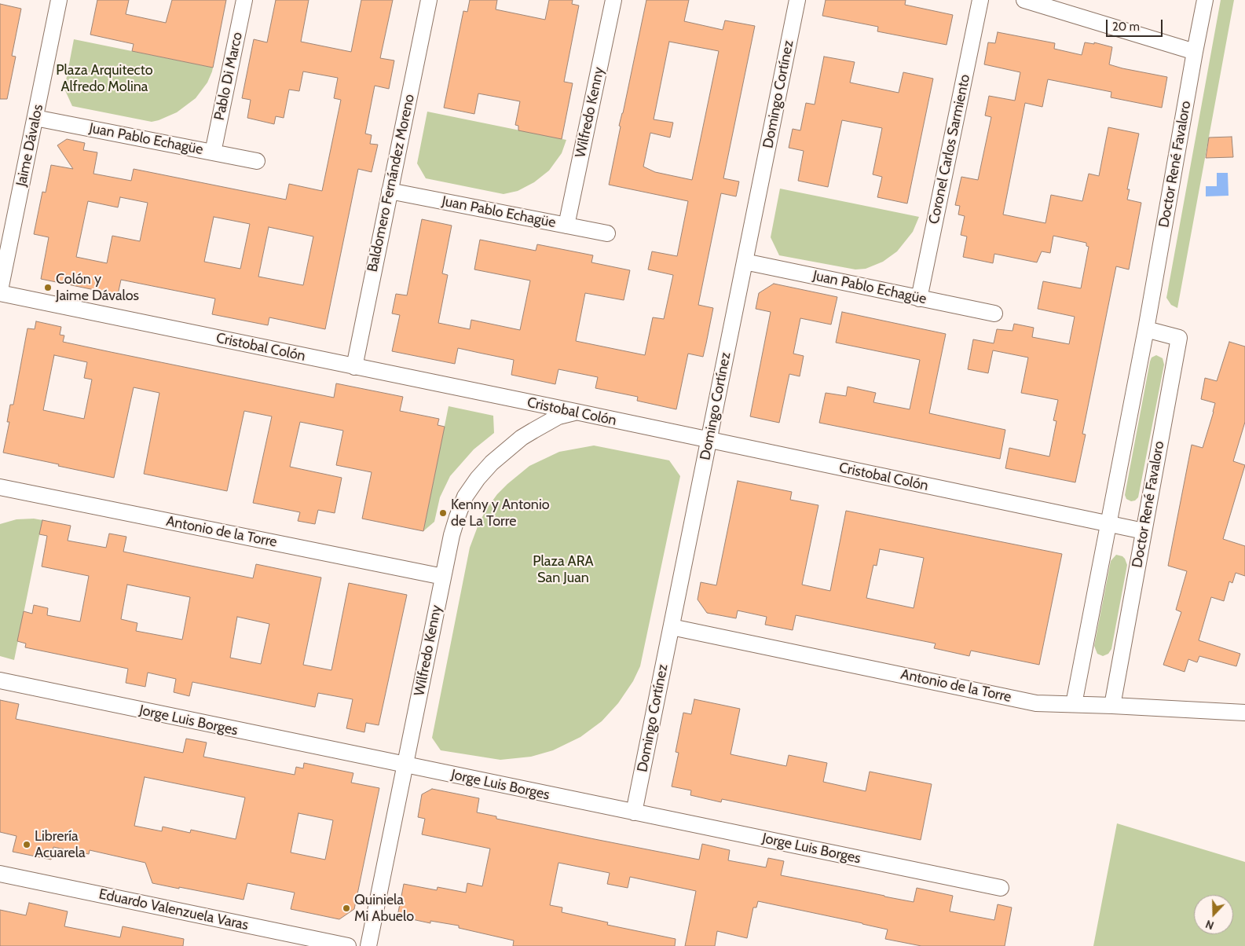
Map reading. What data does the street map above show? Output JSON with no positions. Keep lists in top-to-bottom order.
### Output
{
  "streets": {
    "street": [
      "Pablo Di Marco",
      "Domingo Cortínez",
      "Wilfredo Kenny",
      "Juan Pablo Echagüe",
      "Jaime Dávalos",
      "Coronel Carlos Sarmiento",
      "Doctor René Favaloro",
      "Baldomero Fernández Moreno",
      "Cristobal Colón",
      "Antonio de la Torre",
      "Jorge Luis Borges",
      "Eduardo Valenzuela Varas"
    ]
  },
  "crossings": [
    ["Pablo Di Marco", "Juan Pablo Echagüe"],
    ["Domingo Cortínez", "Juan Pablo Echagüe"],
    ["Domingo Cortínez", "Cristobal Colón"],
    ["Domingo Cortínez", "Antonio de la Torre"],
    ["Domingo Cortínez", "Jorge Luis Borges"],
    ["Wilfredo Kenny", "Juan Pablo Echagüe"],
    ["Wilfredo Kenny", "Cristobal Colón"],
    ["Wilfredo Kenny", "Antonio de la Torre"],
    ["Wilfredo Kenny", "Jorge Luis Borges"],
    ["Juan Pablo Echagüe", "Jaime Dávalos"],
    ["Juan Pablo Echagüe", "Coronel Carlos Sarmiento"],
    ["Juan Pablo Echagüe", "Baldomero Fernández Moreno"],
    ["Jaime Dávalos", "Cristobal Colón"],
    ["Doctor René Favaloro", "Cristobal Colón"],
    ["Doctor René Favaloro", "Antonio de la Torre"],
    ["Baldomero Fernández Moreno", "Cristobal Colón"]
  ],
  "parks": ["Plaza Arquitecto Alfredo Molina", "Plaza ARA San Juan"],
  "places": [
    "Colón y Jaime Dávalos",
    "Kenny y Antonio de La Torre",
    "Librería Acuarela",
    "Quiniela Mi Abuelo"
  ],
  "scale_bar": "20 m",
  "north": "bottom"
}
